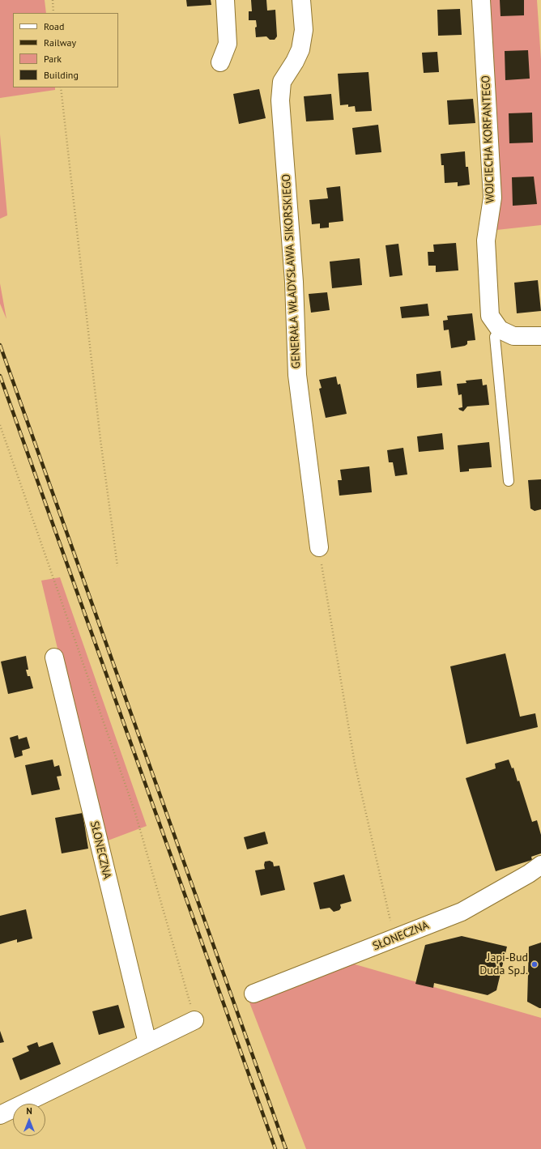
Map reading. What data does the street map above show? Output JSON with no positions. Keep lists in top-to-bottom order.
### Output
{
  "streets": {
    "street": ["WOJCIECHA KORFANTEGO", "GENERAŁA WŁADYSŁAWA SIKORSKIEGO", "SŁONECZNA"]
  },
  "places": ["Japi-Bud Duda Sp.J."],
  "legend": [
    "Road",
    "Railway",
    "Park",
    "Building"
  ],
  "north": "top"
}
